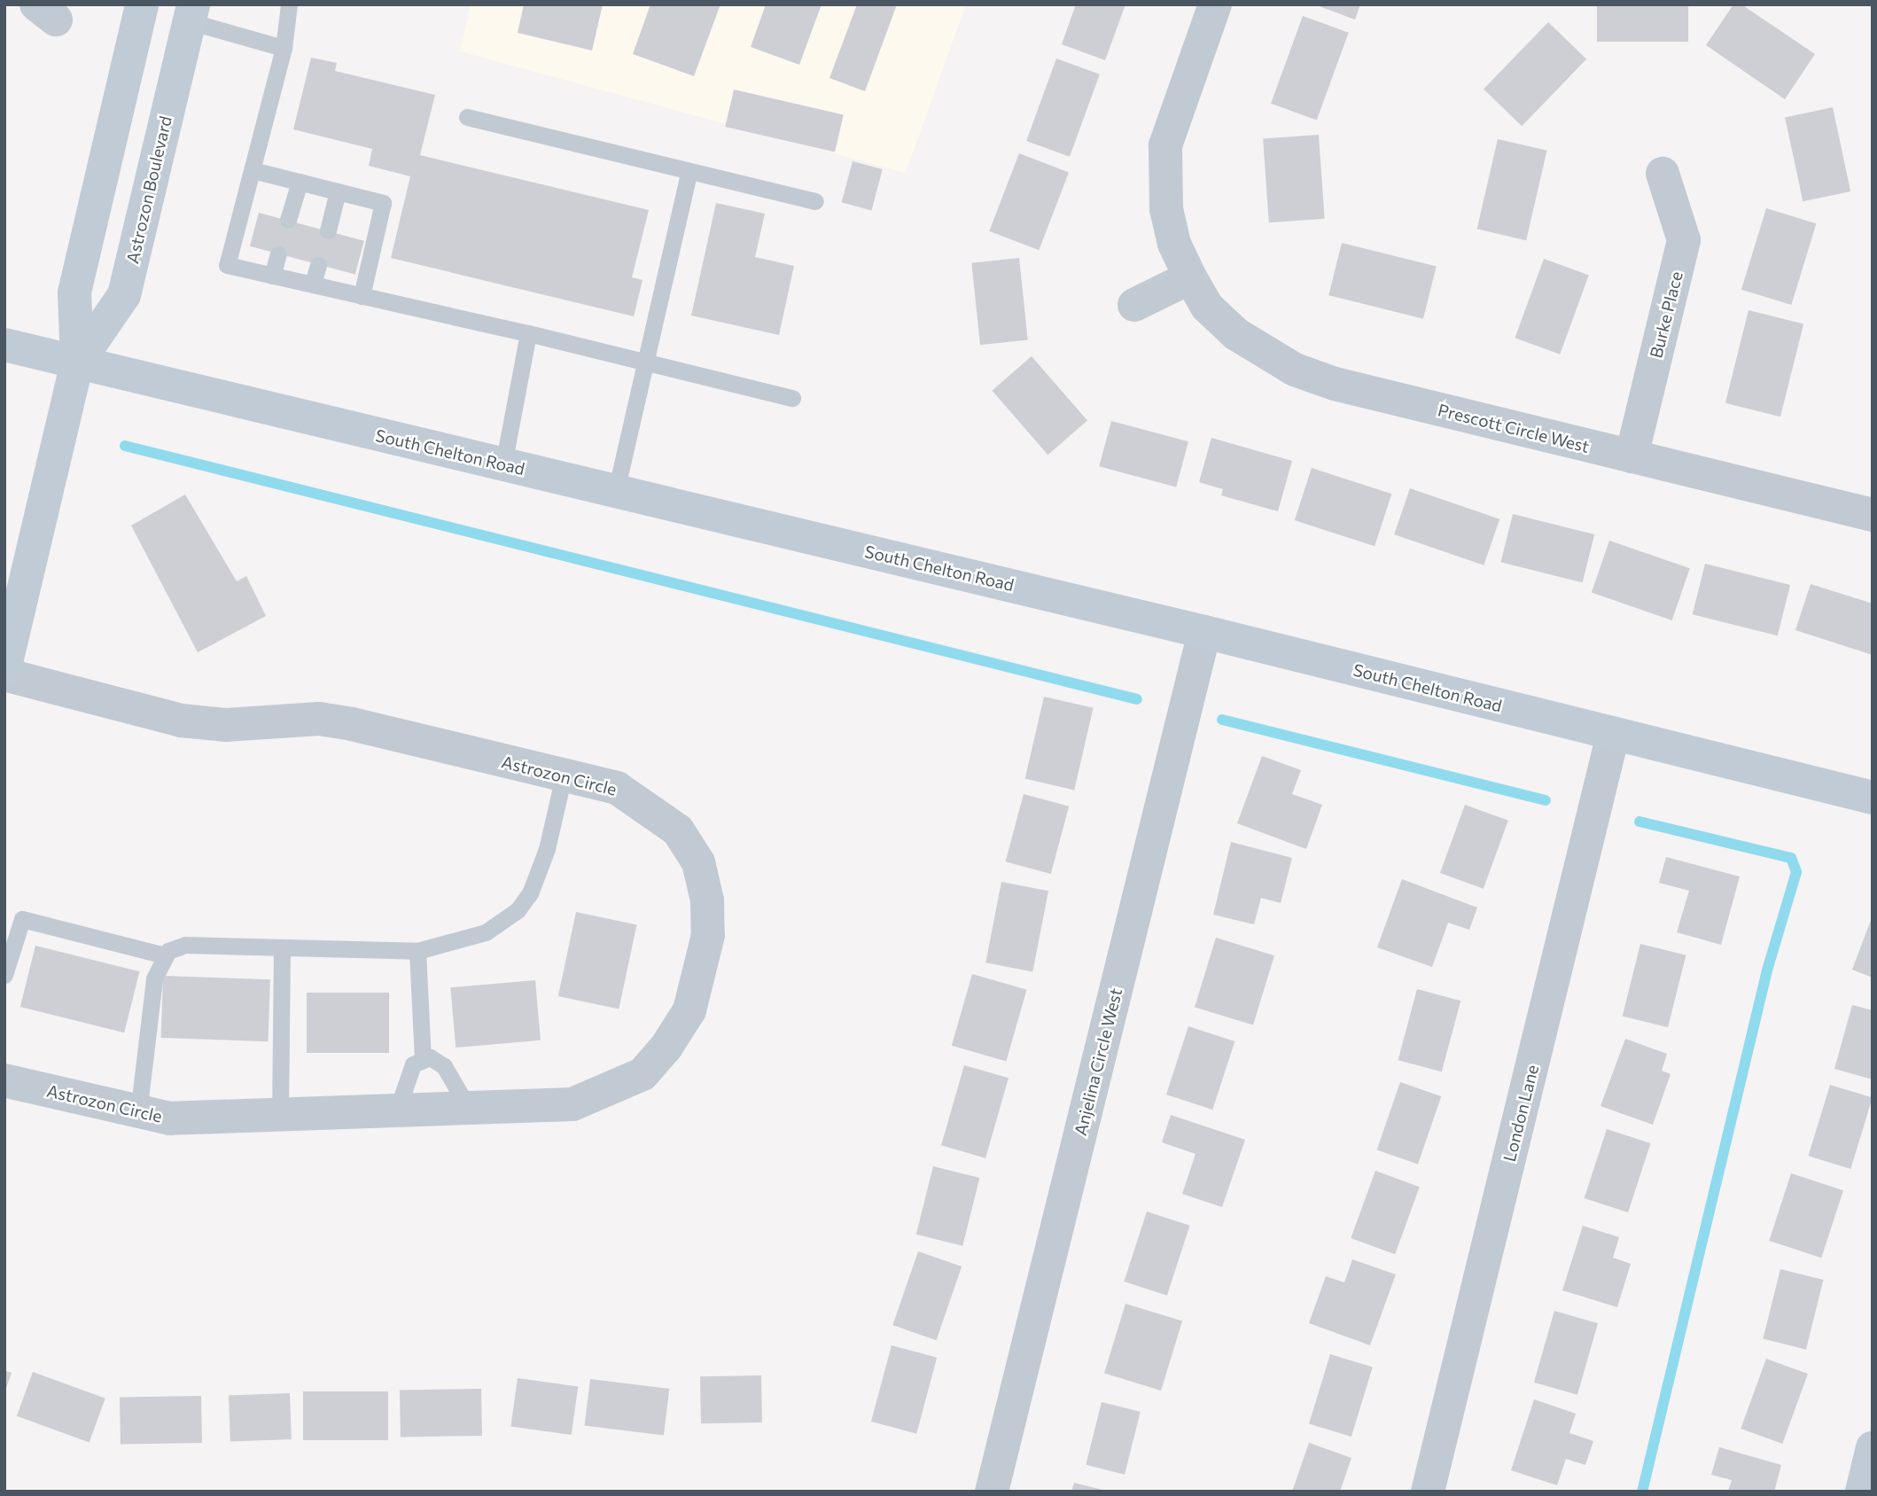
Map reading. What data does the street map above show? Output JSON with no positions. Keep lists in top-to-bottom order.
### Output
{
  "streets": {
    "main road": ["Astrozon Boulevard", "South Chelton Road"],
    "street": [
      "Burke Place",
      "Prescott Circle West",
      "Astrozon Circle",
      "Anjelina Circle West",
      "London Lane"
    ]
  },
  "crossings": [
    ["Astrozon Boulevard", "South Chelton Road"],
    ["Astrozon Boulevard", "Astrozon Circle"],
    ["Burke Place", "Prescott Circle West"],
    ["South Chelton Road", "Anjelina Circle West"],
    ["South Chelton Road", "London Lane"]
  ]
}
